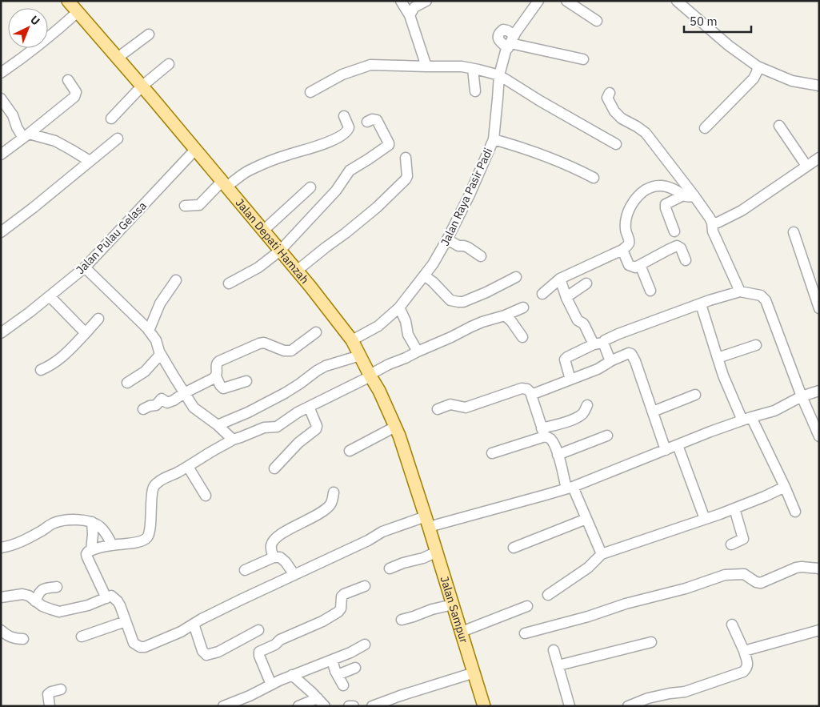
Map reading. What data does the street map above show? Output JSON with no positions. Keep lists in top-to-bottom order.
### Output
{
  "streets": {
    "main road": ["Jalan Depati Hamzah", "Jalan Sampur"],
    "street": ["Jalan Raya Pasir Padi", "Jalan Pulau Gelasa"]
  },
  "crossings": [
    ["Jalan Raya Pasir Padi", "Jalan Depati Hamzah"],
    ["Jalan Pulau Gelasa", "Jalan Depati Hamzah"],
    ["Jalan Depati Hamzah", "Jalan Sampur"]
  ],
  "scale_bar": "50 m",
  "north": "top right"
}
